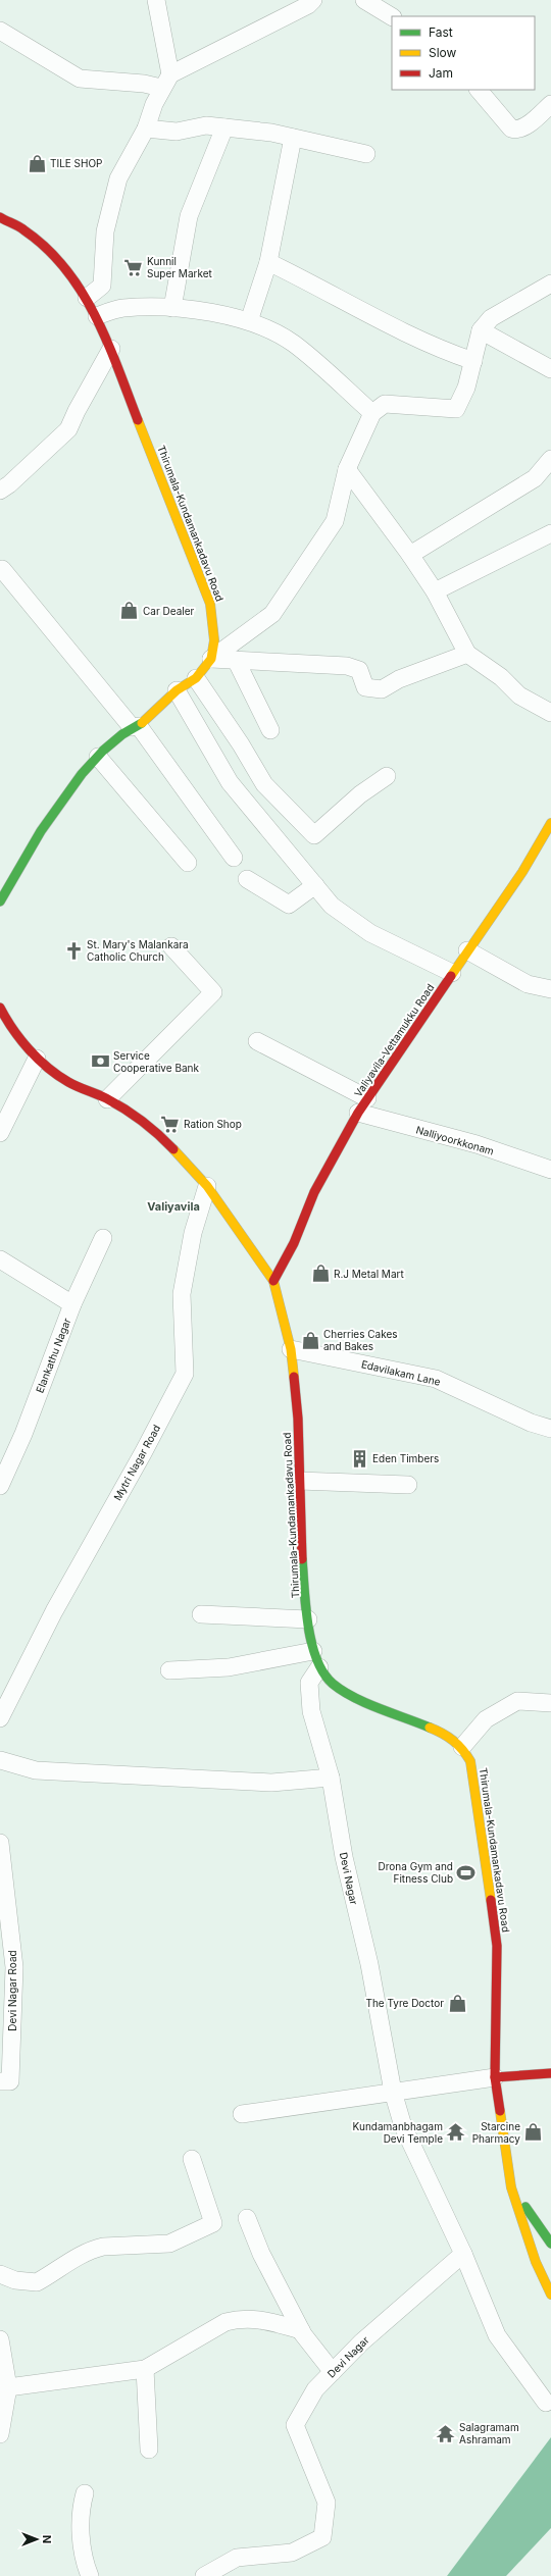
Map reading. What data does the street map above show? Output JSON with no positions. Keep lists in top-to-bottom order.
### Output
{
  "streets": {
    "main road": ["Thirumala-Kundamankadavu Road", "Valiyavila-Vettamukku Road"],
    "street": [
      "Nalliyoorkkonam",
      "Elankathu Nagar",
      "Edavilakam Lane",
      "Mytri Nagar Road",
      "Devi Nagar",
      "Devi Nagar Road"
    ]
  },
  "crossings": [
    ["Thirumala-Kundamankadavu Road", "Valiyavila-Vettamukku Road"],
    ["Thirumala-Kundamankadavu Road", "Edavilakam Lane"],
    ["Thirumala-Kundamankadavu Road", "Mytri Nagar Road"],
    ["Thirumala-Kundamankadavu Road", "Devi Nagar"],
    ["Valiyavila-Vettamukku Road", "Nalliyoorkkonam"]
  ],
  "districts": ["Valiyavila"],
  "places": {
    "shop": [
      "TILE SHOP",
      "Car Dealer",
      "R.J Metal Mart",
      "Cherries Cakes and Bakes",
      "The Tyre Doctor",
      "Starcine Pharmacy"
    ],
    "supermarket": ["Kunnil Super Market", "Ration Shop"],
    "church": ["St. Mary's Malankara Catholic Church"],
    "bank": ["Service Cooperative Bank"],
    "building": ["Eden Timbers"],
    "sports": ["Drona Gym and Fitness Club"],
    "temple": ["Kundamanbhagam Devi Temple", "Salagramam Ashramam"]
  },
  "legend": ["Fast", "Slow", "Jam"],
  "north": "right"
}
